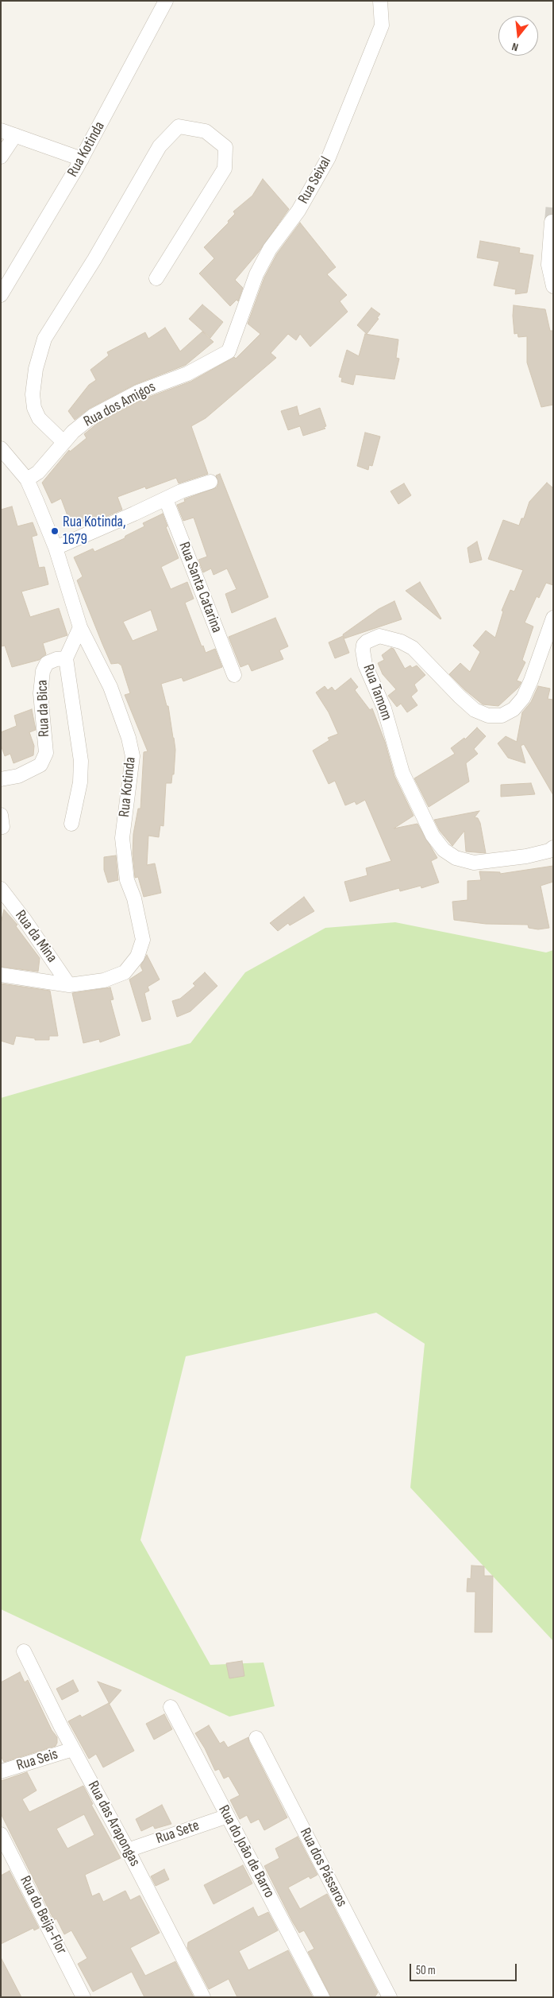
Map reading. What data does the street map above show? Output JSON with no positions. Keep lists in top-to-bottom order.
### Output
{
  "streets": {
    "street": [
      "Rua Kotinda",
      "Rua Seixal",
      "Rua dos Amigos",
      "Rua Santa Catarina",
      "Rua Tamom",
      "Rua da Bica",
      "Rua da Mina",
      "Rua Seis",
      "Rua das Arapongas",
      "Rua Sete",
      "Rua do João de Barro",
      "Rua dos Pássaros",
      "Rua do Beija-Flor"
    ]
  },
  "crossings": [
    ["Rua Kotinda", "Rua dos Amigos"],
    ["Rua Kotinda", "Rua da Mina"],
    ["Rua Seixal", "Rua dos Amigos"],
    ["Rua Seis", "Rua das Arapongas"],
    ["Rua das Arapongas", "Rua Sete"],
    ["Rua Sete", "Rua do João de Barro"]
  ],
  "places": ["Rua Kotinda, 1679"],
  "scale_bar": "50 m",
  "north": "bottom"
}
